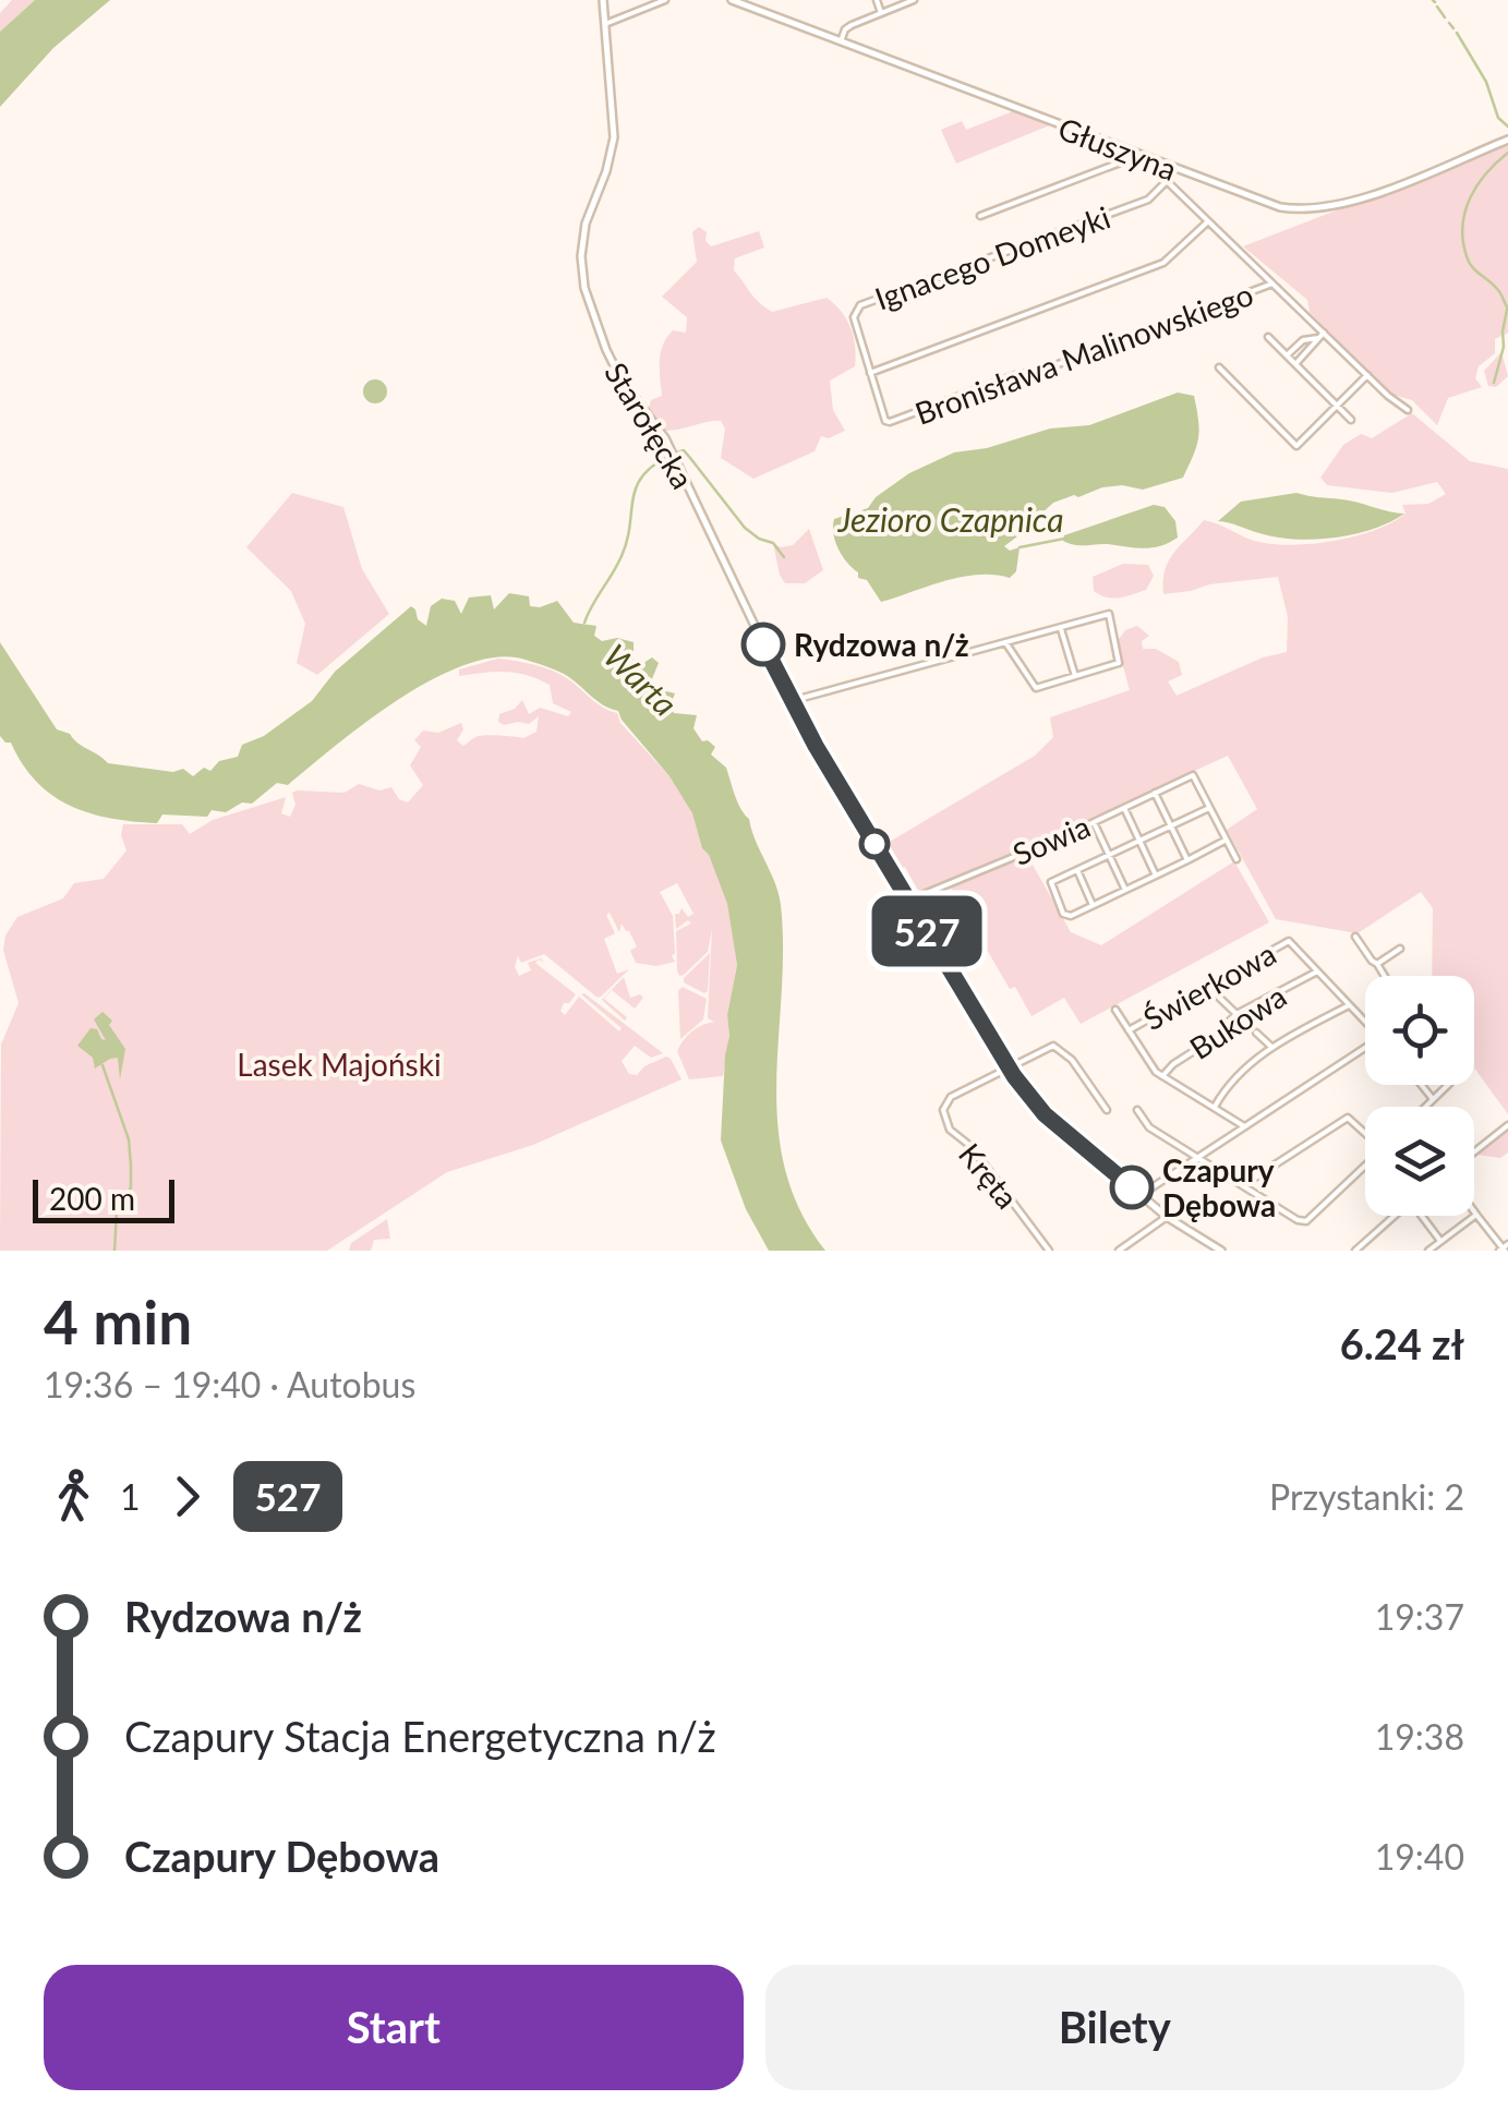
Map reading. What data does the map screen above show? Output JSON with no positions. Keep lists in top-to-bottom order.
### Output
{
  "streets": {
    "street": [
      "Głuszyna",
      "Ignacego Domeyki",
      "Bronisława Malinowskiego",
      "Starołęcka",
      "Sowia",
      "Świerkowa",
      "Bukowa",
      "Kręta"
    ]
  },
  "crossings": [
    ["Głuszyna", "Ignacego Domeyki"],
    ["Ignacego Domeyki", "Bronisława Malinowskiego"],
    ["Starołęcka", "Sowia"],
    ["Starołęcka", "Kręta"],
    ["Świerkowa", "Bukowa"]
  ],
  "water": ["Jezioro Czapnica", "Warta"],
  "parks": ["Lasek Majoński"],
  "places": ["Rydzowa n/ż", "Czapury Dębowa"],
  "lines": ["bus line 527"],
  "scale_bar": "200 m",
  "page": {
    "on_map": "527",
    "scale": "200 m",
    "heading": ["4 min", "19:36 – 19:40 · Autobus", "6.24 zł"],
    "legs": ["1", "527", "Przystanki: 2"],
    "list": [
      {
        "name": "Rydzowa n/ż",
        "value": "19:37"
      },
      {
        "name": "Czapury Stacja Energetyczna n/ż",
        "value": "19:38"
      },
      {
        "name": "Czapury Dębowa",
        "value": "19:40"
      }
    ],
    "buttons": ["Start", "Bilety"]
  }
}
